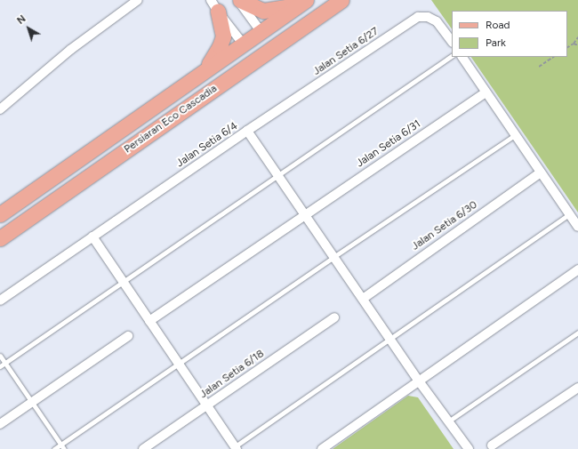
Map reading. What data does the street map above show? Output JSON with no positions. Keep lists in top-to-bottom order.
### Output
{
  "streets": {
    "main road": ["Persiaran Eco Cascadia"],
    "street": [
      "Jalan Setia 6/27",
      "Jalan Setia 6/31",
      "Jalan Setia 6/4",
      "Jalan Setia 6/30",
      "Jalan Setia 6/18"
    ]
  },
  "crossings": [
    ["Jalan Setia 6/27", "Jalan Setia 6/4"],
    ["Jalan Setia 6/31", "Jalan Setia 6/4"],
    ["Jalan Setia 6/4", "Jalan Setia 6/30"]
  ],
  "legend": ["Road", "Park"],
  "north": "top left"
}
